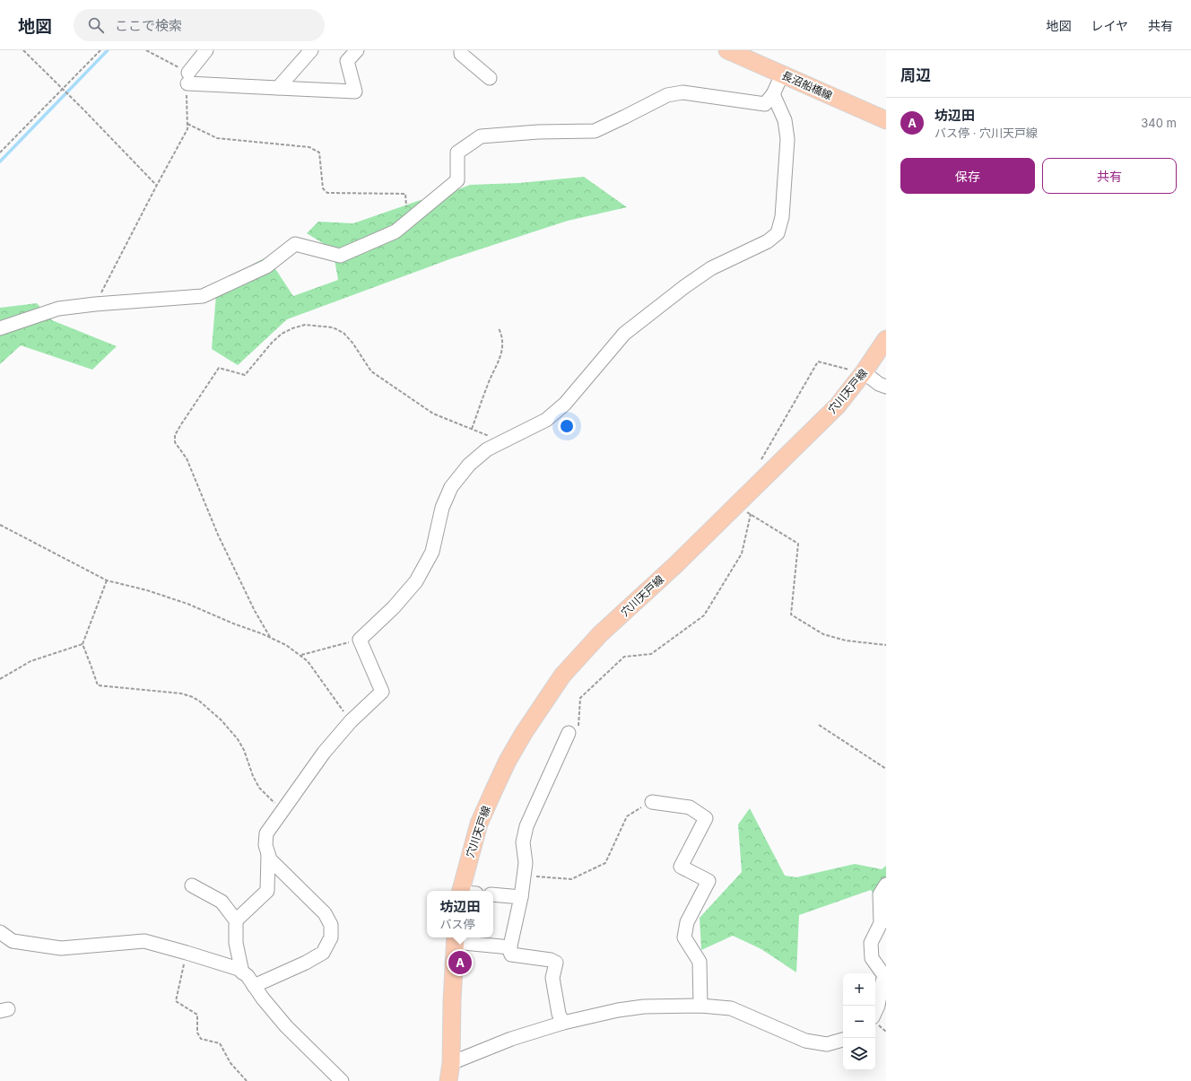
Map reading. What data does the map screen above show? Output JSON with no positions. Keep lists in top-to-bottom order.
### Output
{
  "streets": {
    "main road": ["長沼船橋線", "穴川天戸線"]
  },
  "page": {
    "header": "地図",
    "search": "ここで検索",
    "nav": ["地図", "レイヤ", "共有"],
    "heading": "周辺",
    "list": [
      {
        "mark": "A",
        "name": "坊辺田",
        "note": "バス停 · 穴川天戸線",
        "value": "340 m"
      }
    ],
    "buttons": ["保存", "共有"],
    "popup": ["坊辺田", "バス停"],
    "pins": "A",
    "map_buttons": ["+", "−"]
  }
}
